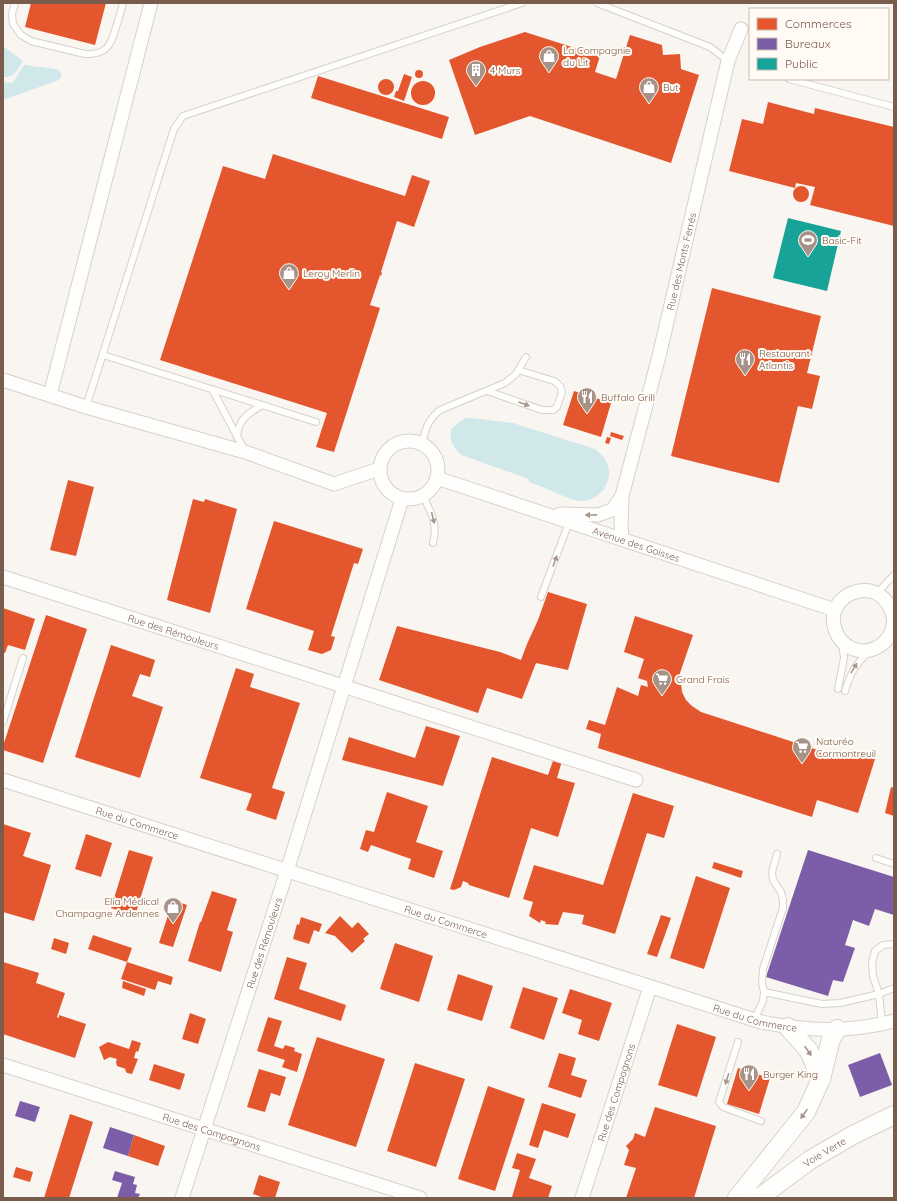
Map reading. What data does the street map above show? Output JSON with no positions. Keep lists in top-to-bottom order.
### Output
{
  "streets": {
    "main road": ["Voie Verte"],
    "street": [
      "Rue des Monts Ferrés",
      "Avenue des Goisses",
      "Rue des Rémouleurs",
      "Rue du Commerce",
      "Rue des Compagnons"
    ]
  },
  "crossings": [
    ["Rue des Monts Ferrés", "Avenue des Goisses"],
    ["Avenue des Goisses", "Rue des Rémouleurs"],
    ["Rue des Rémouleurs", "Rue du Commerce"],
    ["Rue des Rémouleurs", "Rue des Compagnons"],
    ["Rue du Commerce", "Rue des Compagnons"]
  ],
  "places": {
    "shop": [
      "La Compagnie du Lit",
      "But",
      "Leroy Merlin",
      "Elia Médical Champagne Ardennes"
    ],
    "building": ["4 Murs"],
    "sports": ["Basic-Fit"],
    "restaurant": ["Restaurant Atlantis", "Buffalo Grill", "Burger King"],
    "supermarket": ["Grand Frais", "Naturéo Cormontreuil"]
  },
  "legend": ["Commerces", "Bureaux", "Public"]
}
